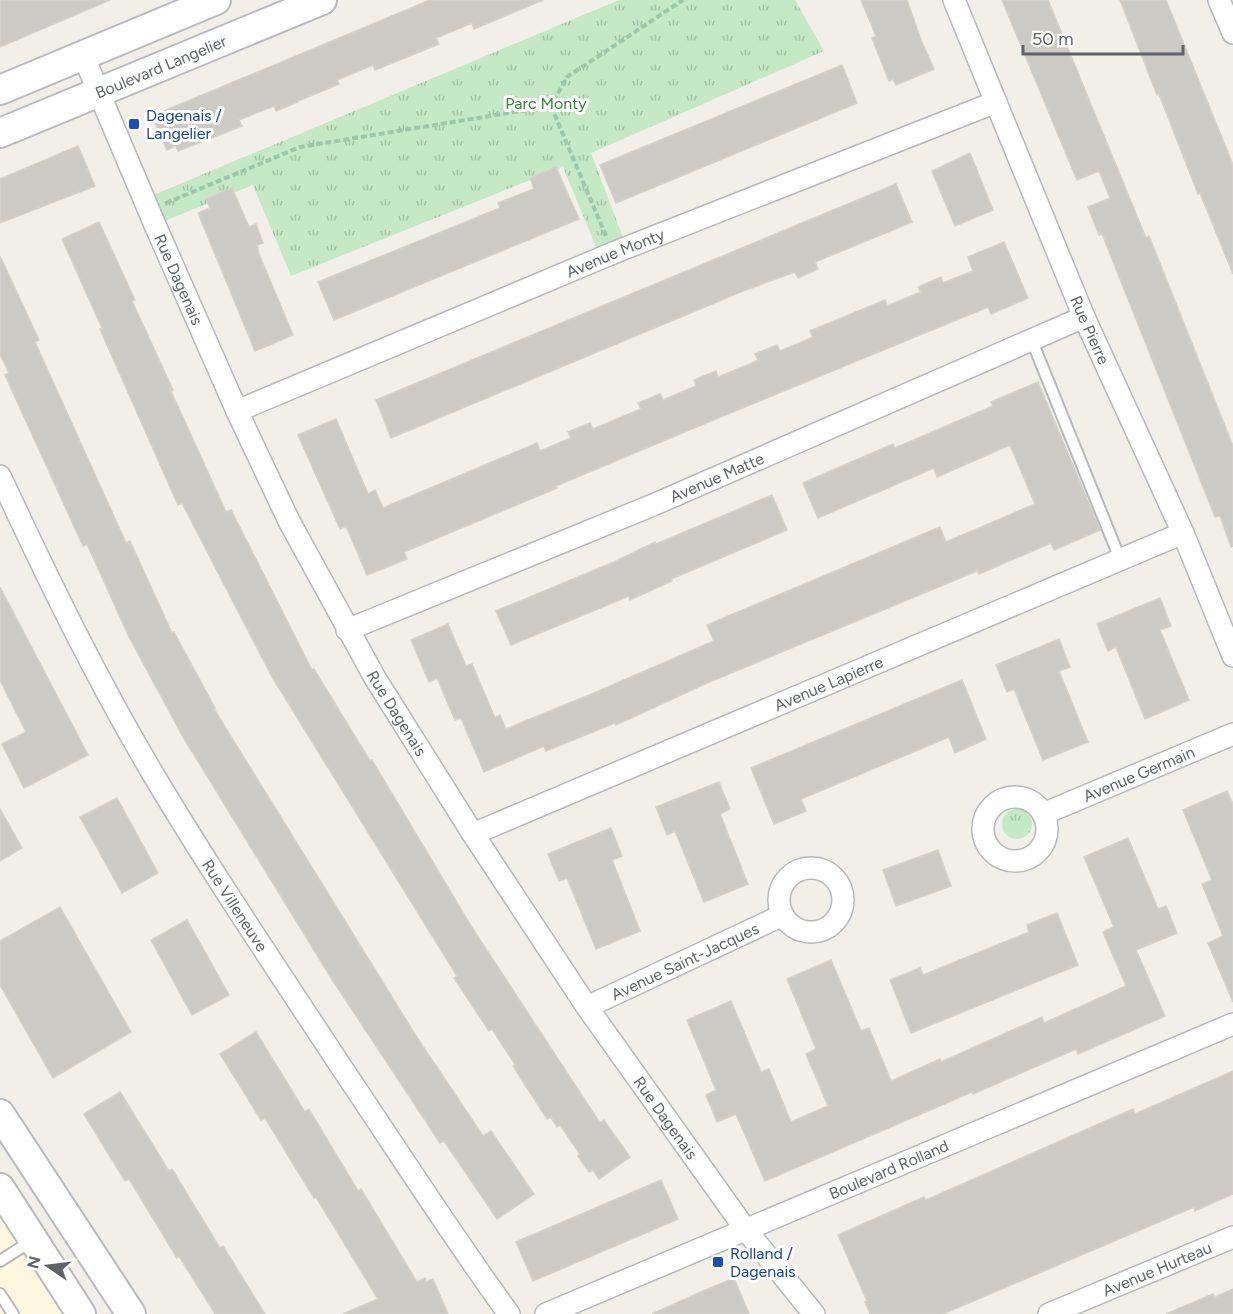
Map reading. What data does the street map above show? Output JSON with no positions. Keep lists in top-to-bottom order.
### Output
{
  "streets": {
    "main road": ["Boulevard Langelier"],
    "street": [
      "Avenue Monty",
      "Rue Dagenais",
      "Rue Pierre",
      "Avenue Matte",
      "Avenue Lapierre",
      "Avenue Germain",
      "Rue Villeneuve",
      "Avenue Saint-Jacques",
      "Boulevard Rolland",
      "Avenue Hurteau"
    ]
  },
  "crossings": [
    ["Boulevard Langelier", "Rue Dagenais"],
    ["Avenue Monty", "Rue Dagenais"],
    ["Avenue Monty", "Rue Pierre"],
    ["Rue Dagenais", "Avenue Matte"],
    ["Rue Dagenais", "Avenue Lapierre"],
    ["Rue Dagenais", "Avenue Saint-Jacques"],
    ["Rue Dagenais", "Boulevard Rolland"],
    ["Rue Pierre", "Avenue Matte"],
    ["Rue Pierre", "Avenue Lapierre"]
  ],
  "parks": ["Parc Monty"],
  "places": {
    "transit": ["Dagenais / Langelier", "Rolland / Dagenais"]
  },
  "scale_bar": "50 m",
  "north": "left"
}
